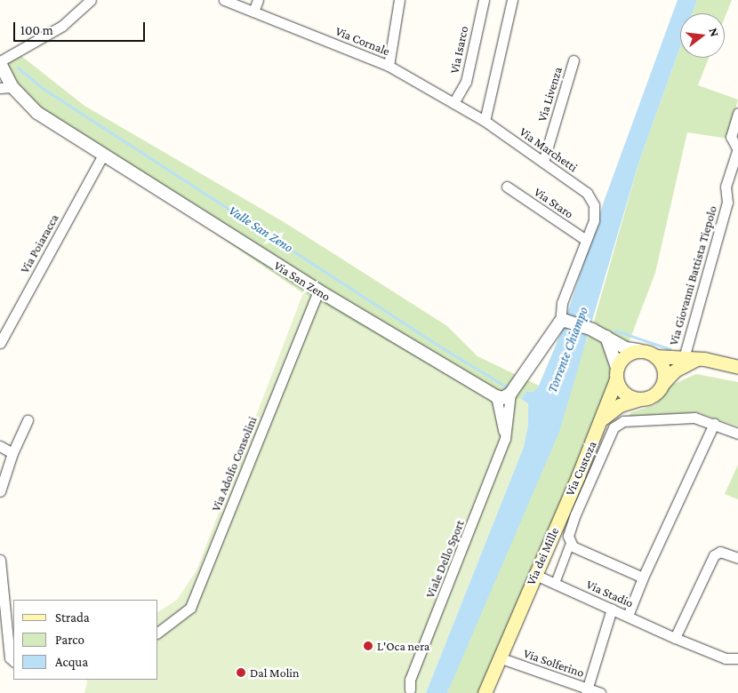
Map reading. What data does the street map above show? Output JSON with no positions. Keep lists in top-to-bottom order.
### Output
{
  "streets": {
    "main road": ["Via dei Mille"],
    "street": [
      "Via Cornale",
      "Via Isarco",
      "Via Livenza",
      "Via Marchetti",
      "Via Staro",
      "Via Poiaracca",
      "Via Giovanni Battista Tiepolo",
      "Via San Zeno",
      "Via Adolfo Consolini",
      "Via Custoza",
      "Viale Dello Sport",
      "Via Stadio",
      "Via Solferino"
    ]
  },
  "crossings": [
    ["Via Cornale", "Via Isarco"],
    ["Via Cornale", "Via Marchetti"],
    ["Via Livenza", "Via Marchetti"],
    ["Via Marchetti", "Via Staro"],
    ["Via Poiaracca", "Via San Zeno"],
    ["Via San Zeno", "Via Adolfo Consolini"],
    ["Via dei Mille", "Via Stadio"],
    ["Via dei Mille", "Via Solferino"]
  ],
  "water": ["Valle San Zeno", "Torrente Chiampo"],
  "places": ["L'Oca nera", "Dal Molin"],
  "legend": ["Strada", "Parco", "Acqua"],
  "scale_bar": "100 m",
  "north": "right"
}
